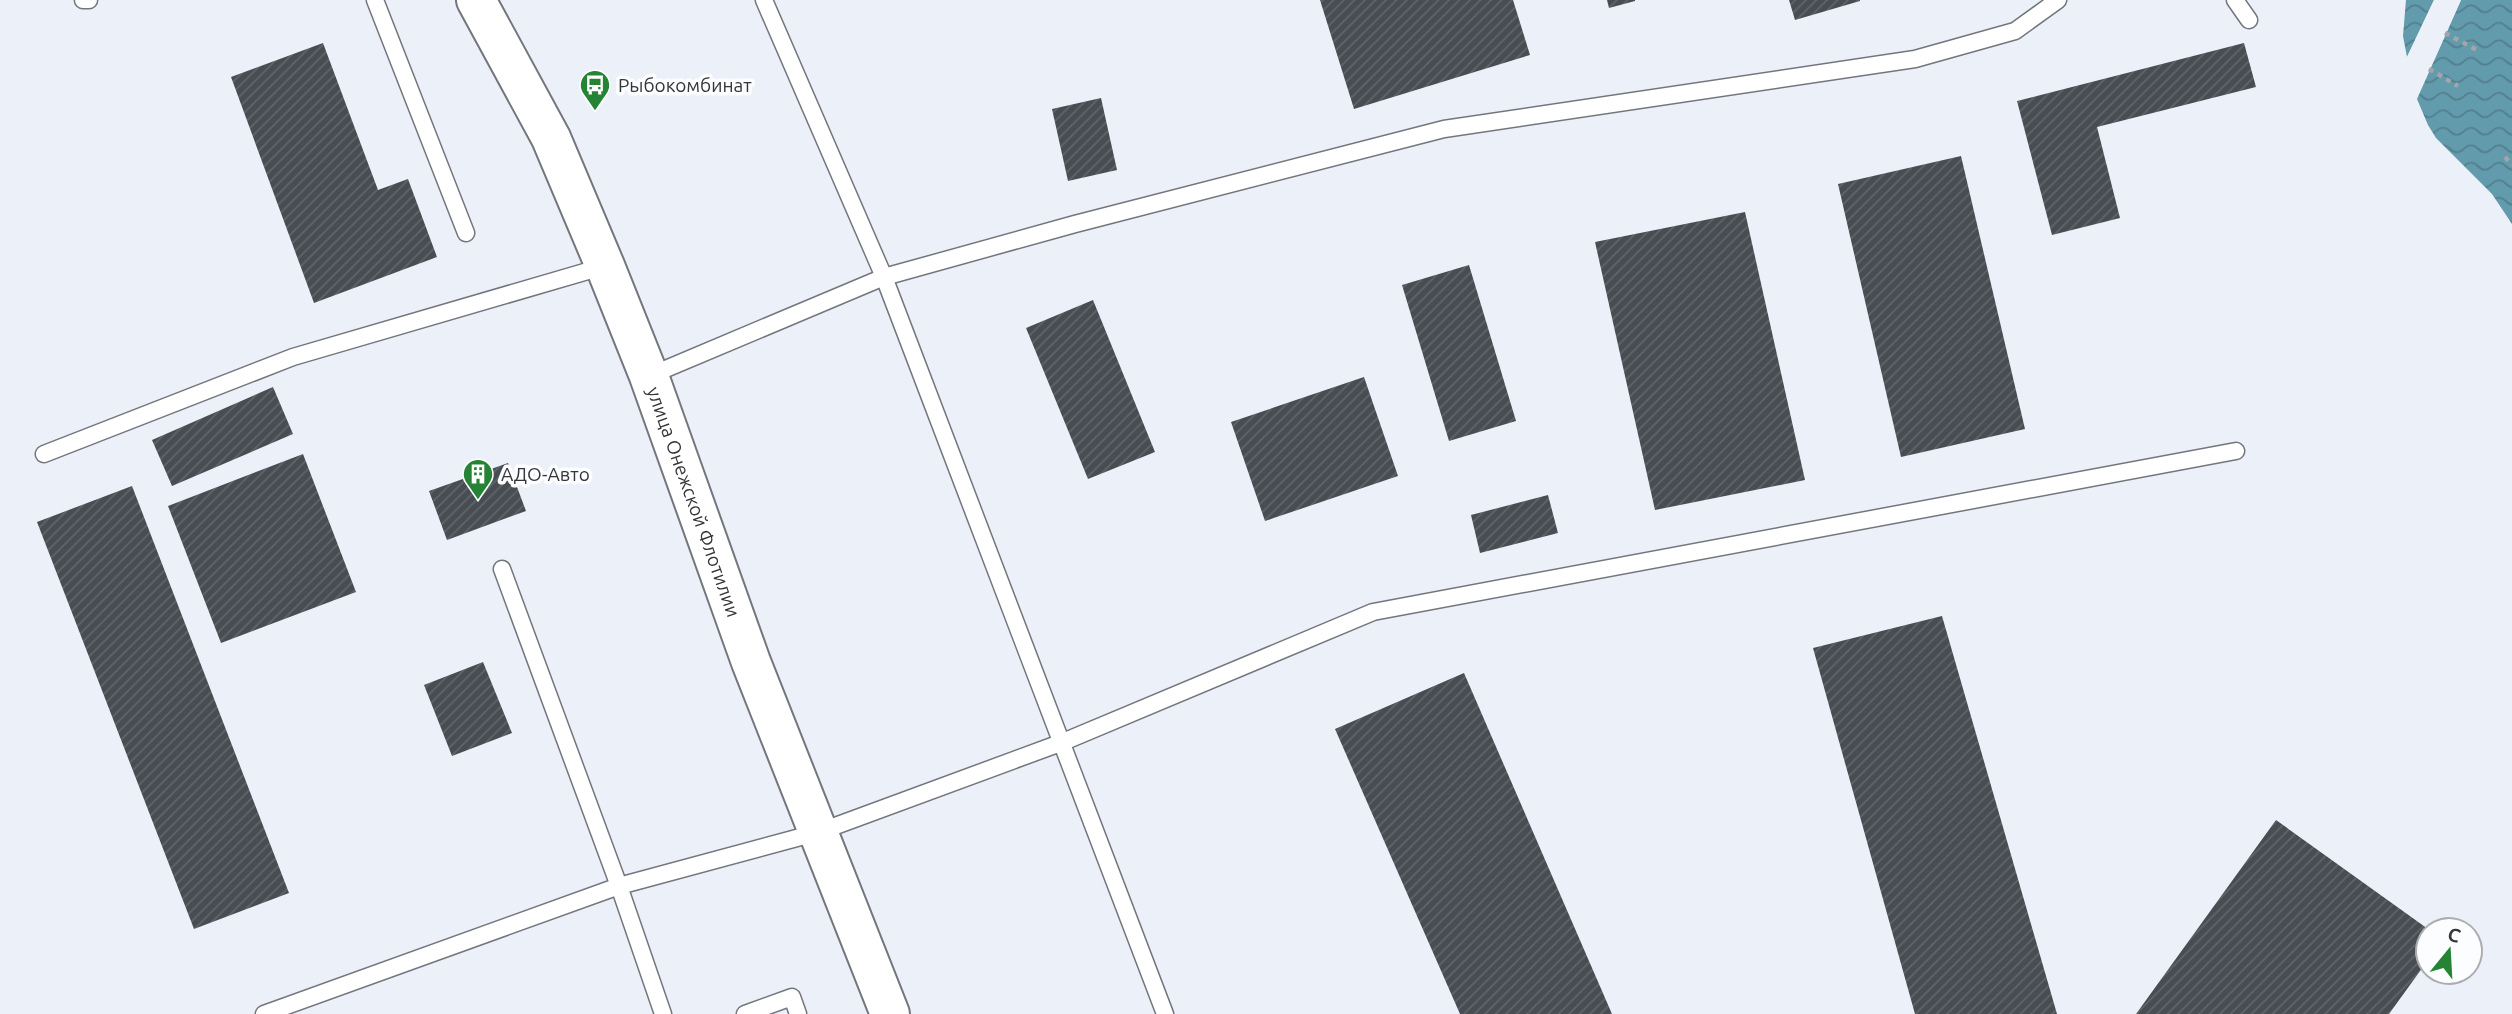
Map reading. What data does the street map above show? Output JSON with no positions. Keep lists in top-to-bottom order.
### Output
{
  "streets": {
    "main road": ["улица Онежской Флотилии"]
  },
  "places": {
    "bus stop": ["Рыбокомбинат"],
    "building": ["АДО-Авто"]
  },
  "north": "top"
}
